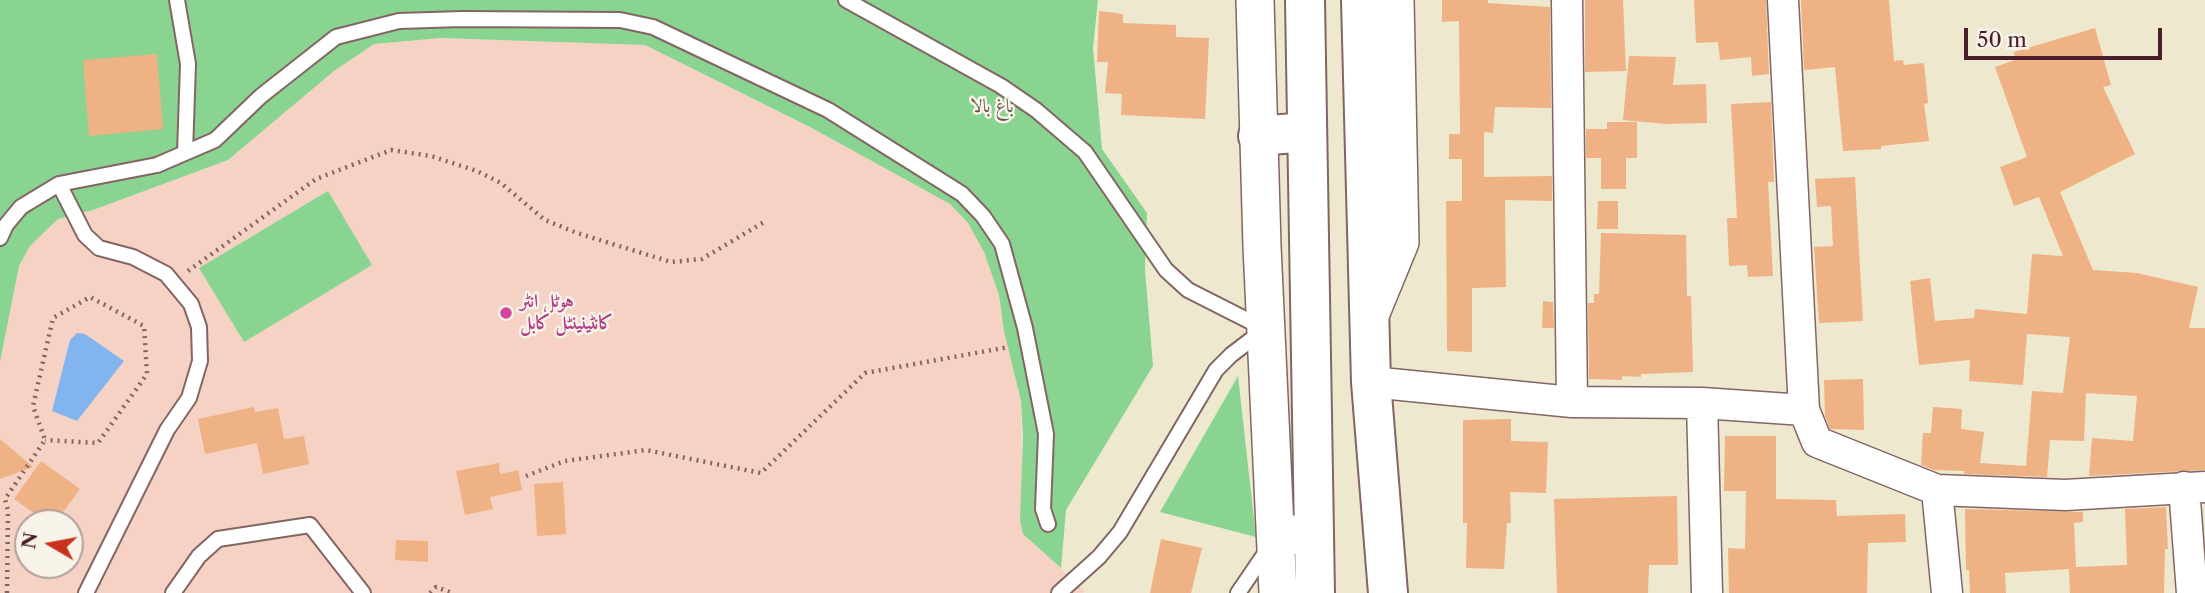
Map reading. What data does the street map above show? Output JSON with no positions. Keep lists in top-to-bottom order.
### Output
{
  "parks": ["باغ بالا"],
  "places": ["ہوٹل انٹر کانٹینینٹل کابل"],
  "scale_bar": "50 m",
  "north": "left"
}
